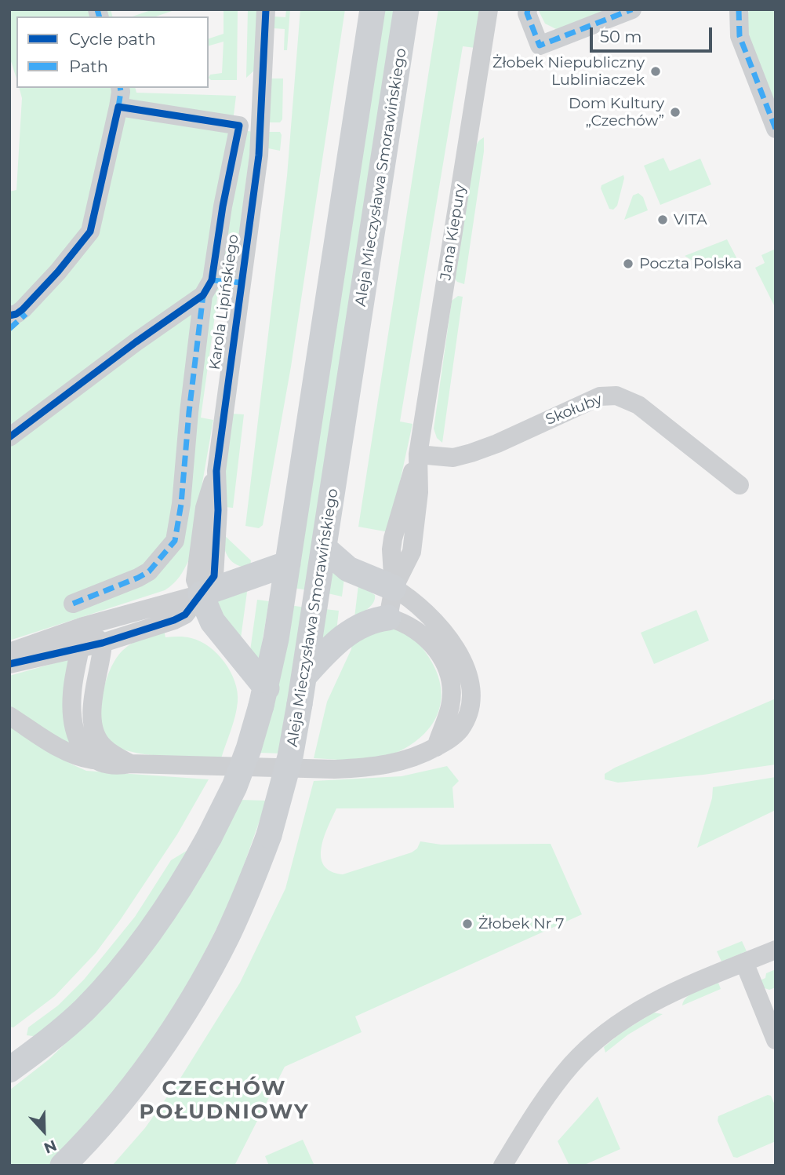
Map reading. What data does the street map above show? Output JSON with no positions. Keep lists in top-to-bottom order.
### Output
{
  "streets": {
    "main road": ["Aleja Mieczysława Smorawińskiego"],
    "street": ["Jana Kiepury", "Karola Lipińskiego", "Skołuby"]
  },
  "crossings": [
    ["Jana Kiepury", "Skołuby"]
  ],
  "districts": ["CZECHÓW POŁUDNIOWY"],
  "places": [
    "Żłobek Niepubliczny Lubliniaczek",
    "Dom Kultury „Czechów”",
    "VITA",
    "Poczta Polska",
    "Żłobek Nr 7"
  ],
  "legend": ["Cycle path", "Path"],
  "scale_bar": "50 m",
  "north": "bottom"
}
